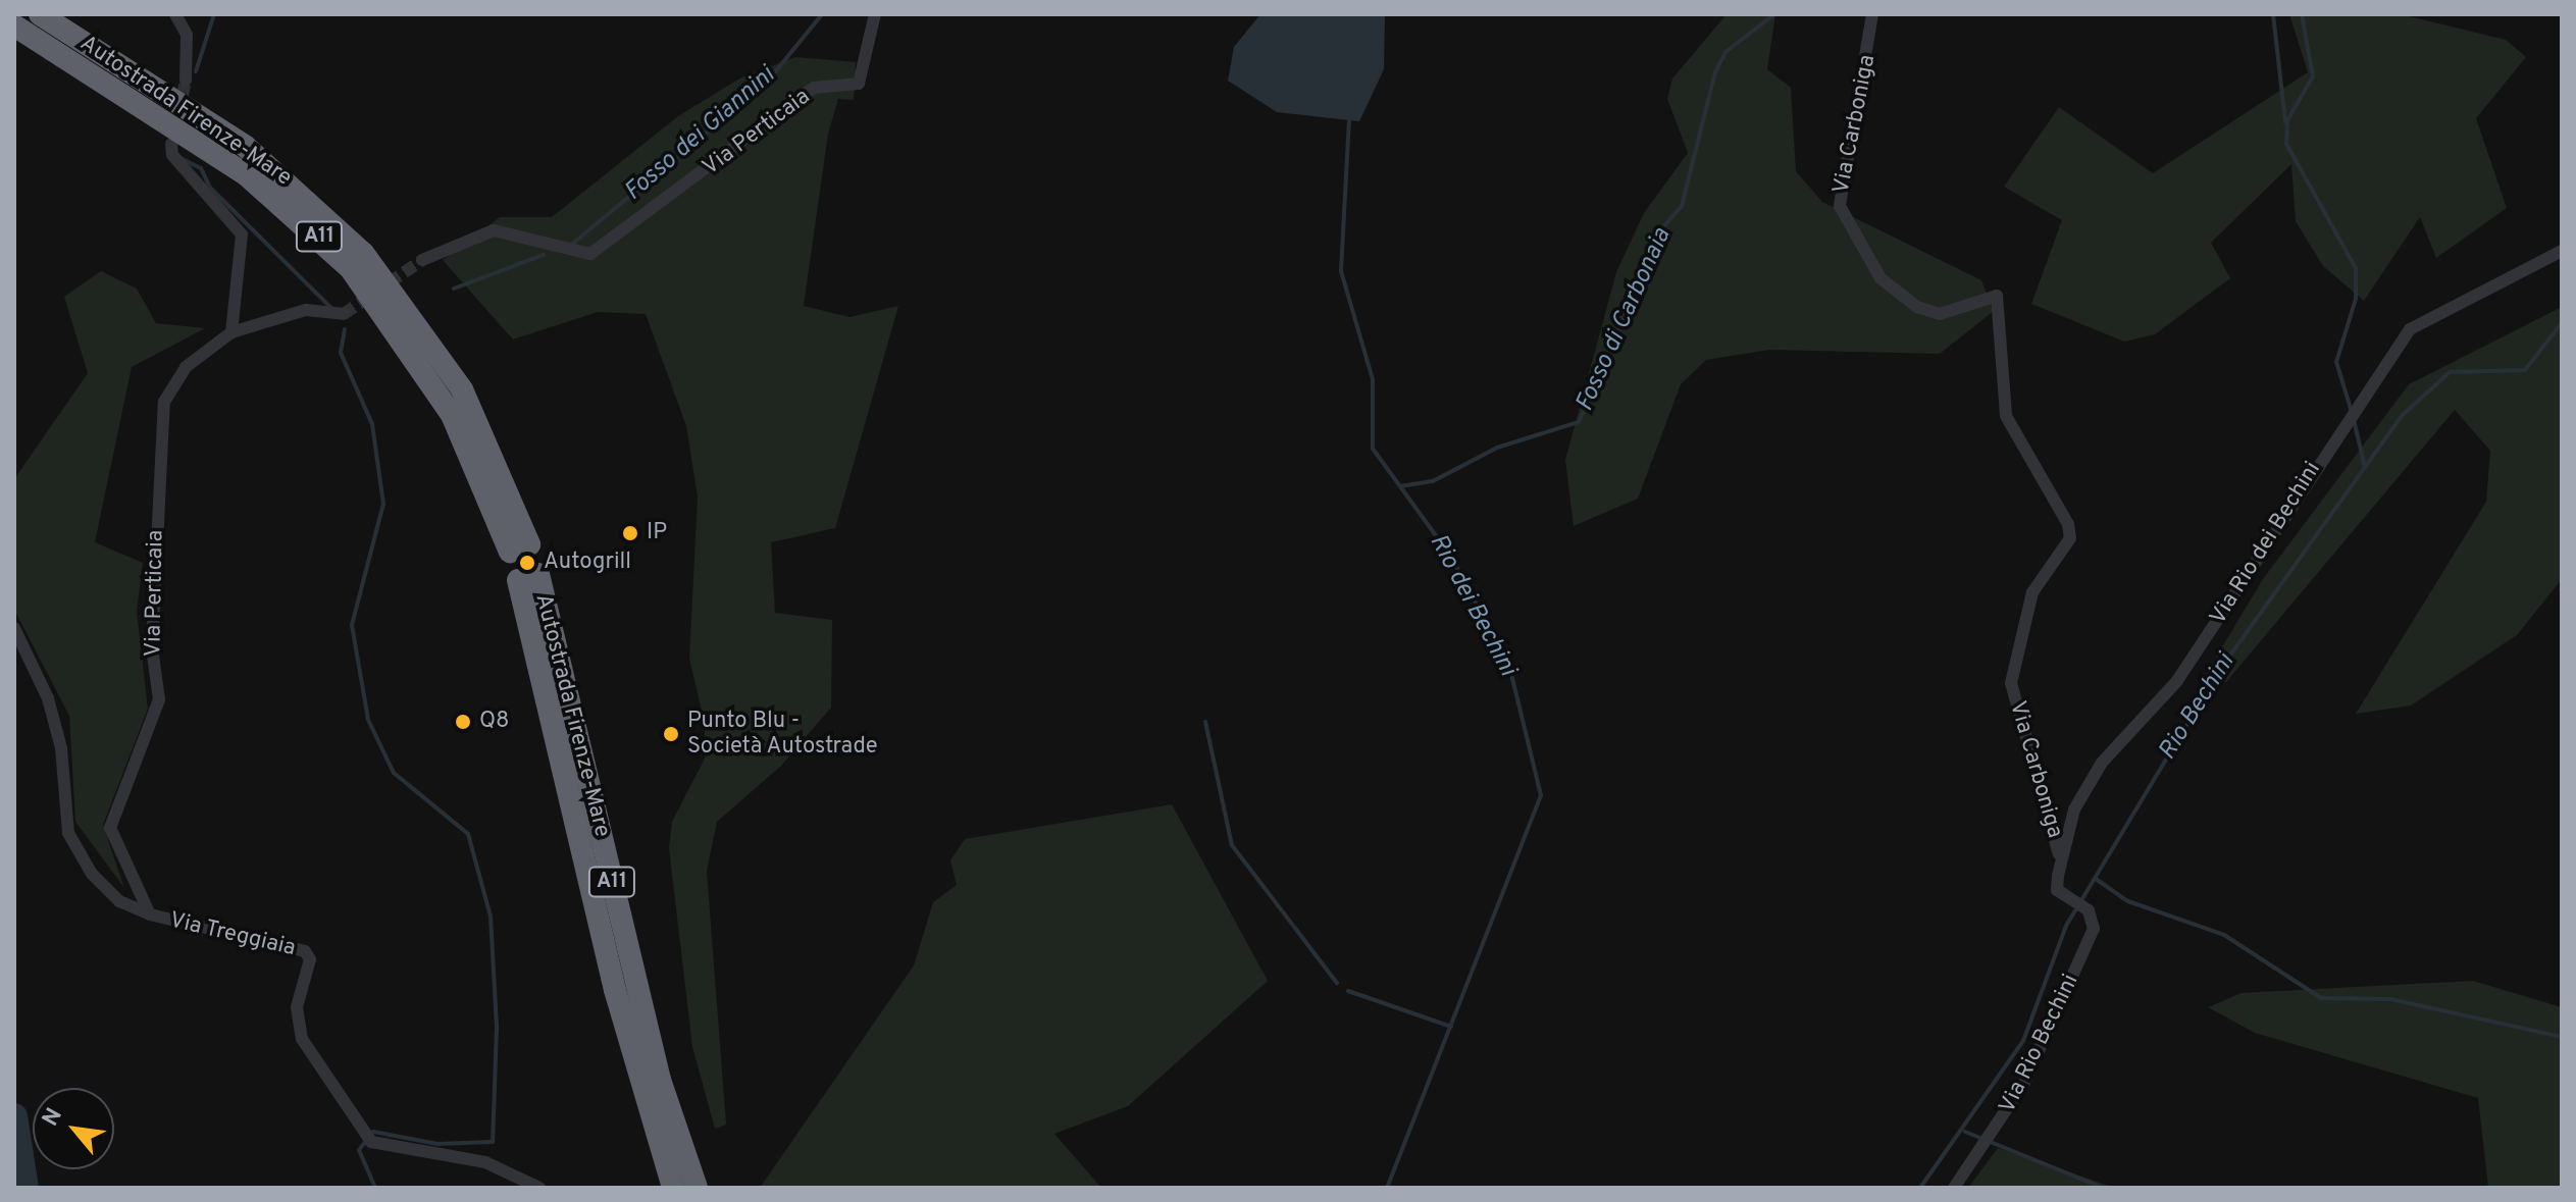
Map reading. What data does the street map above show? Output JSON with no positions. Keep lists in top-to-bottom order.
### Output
{
  "streets": {
    "highway": ["Autostrada Firenze-Mare", "A11"],
    "street": [
      "Via Carboniga",
      "Via Perticaia",
      "Via Rio dei Bechini",
      "Via Treggiaia",
      "Via Rio Bechini"
    ]
  },
  "crossings": [
    ["Via Carboniga", "Via Rio dei Bechini"],
    ["Via Perticaia", "Via Treggiaia"],
    ["Via Rio dei Bechini", "Via Rio Bechini"]
  ],
  "water": [
    "Fosso dei Giannini",
    "Fosso di Carbonaia",
    "Rio dei Bechini",
    "Rio Bechini"
  ],
  "places": [
    "IP",
    "Autogrill",
    "Q8",
    "Punto Blu - Società Autostrade"
  ],
  "north": "top left"
}
